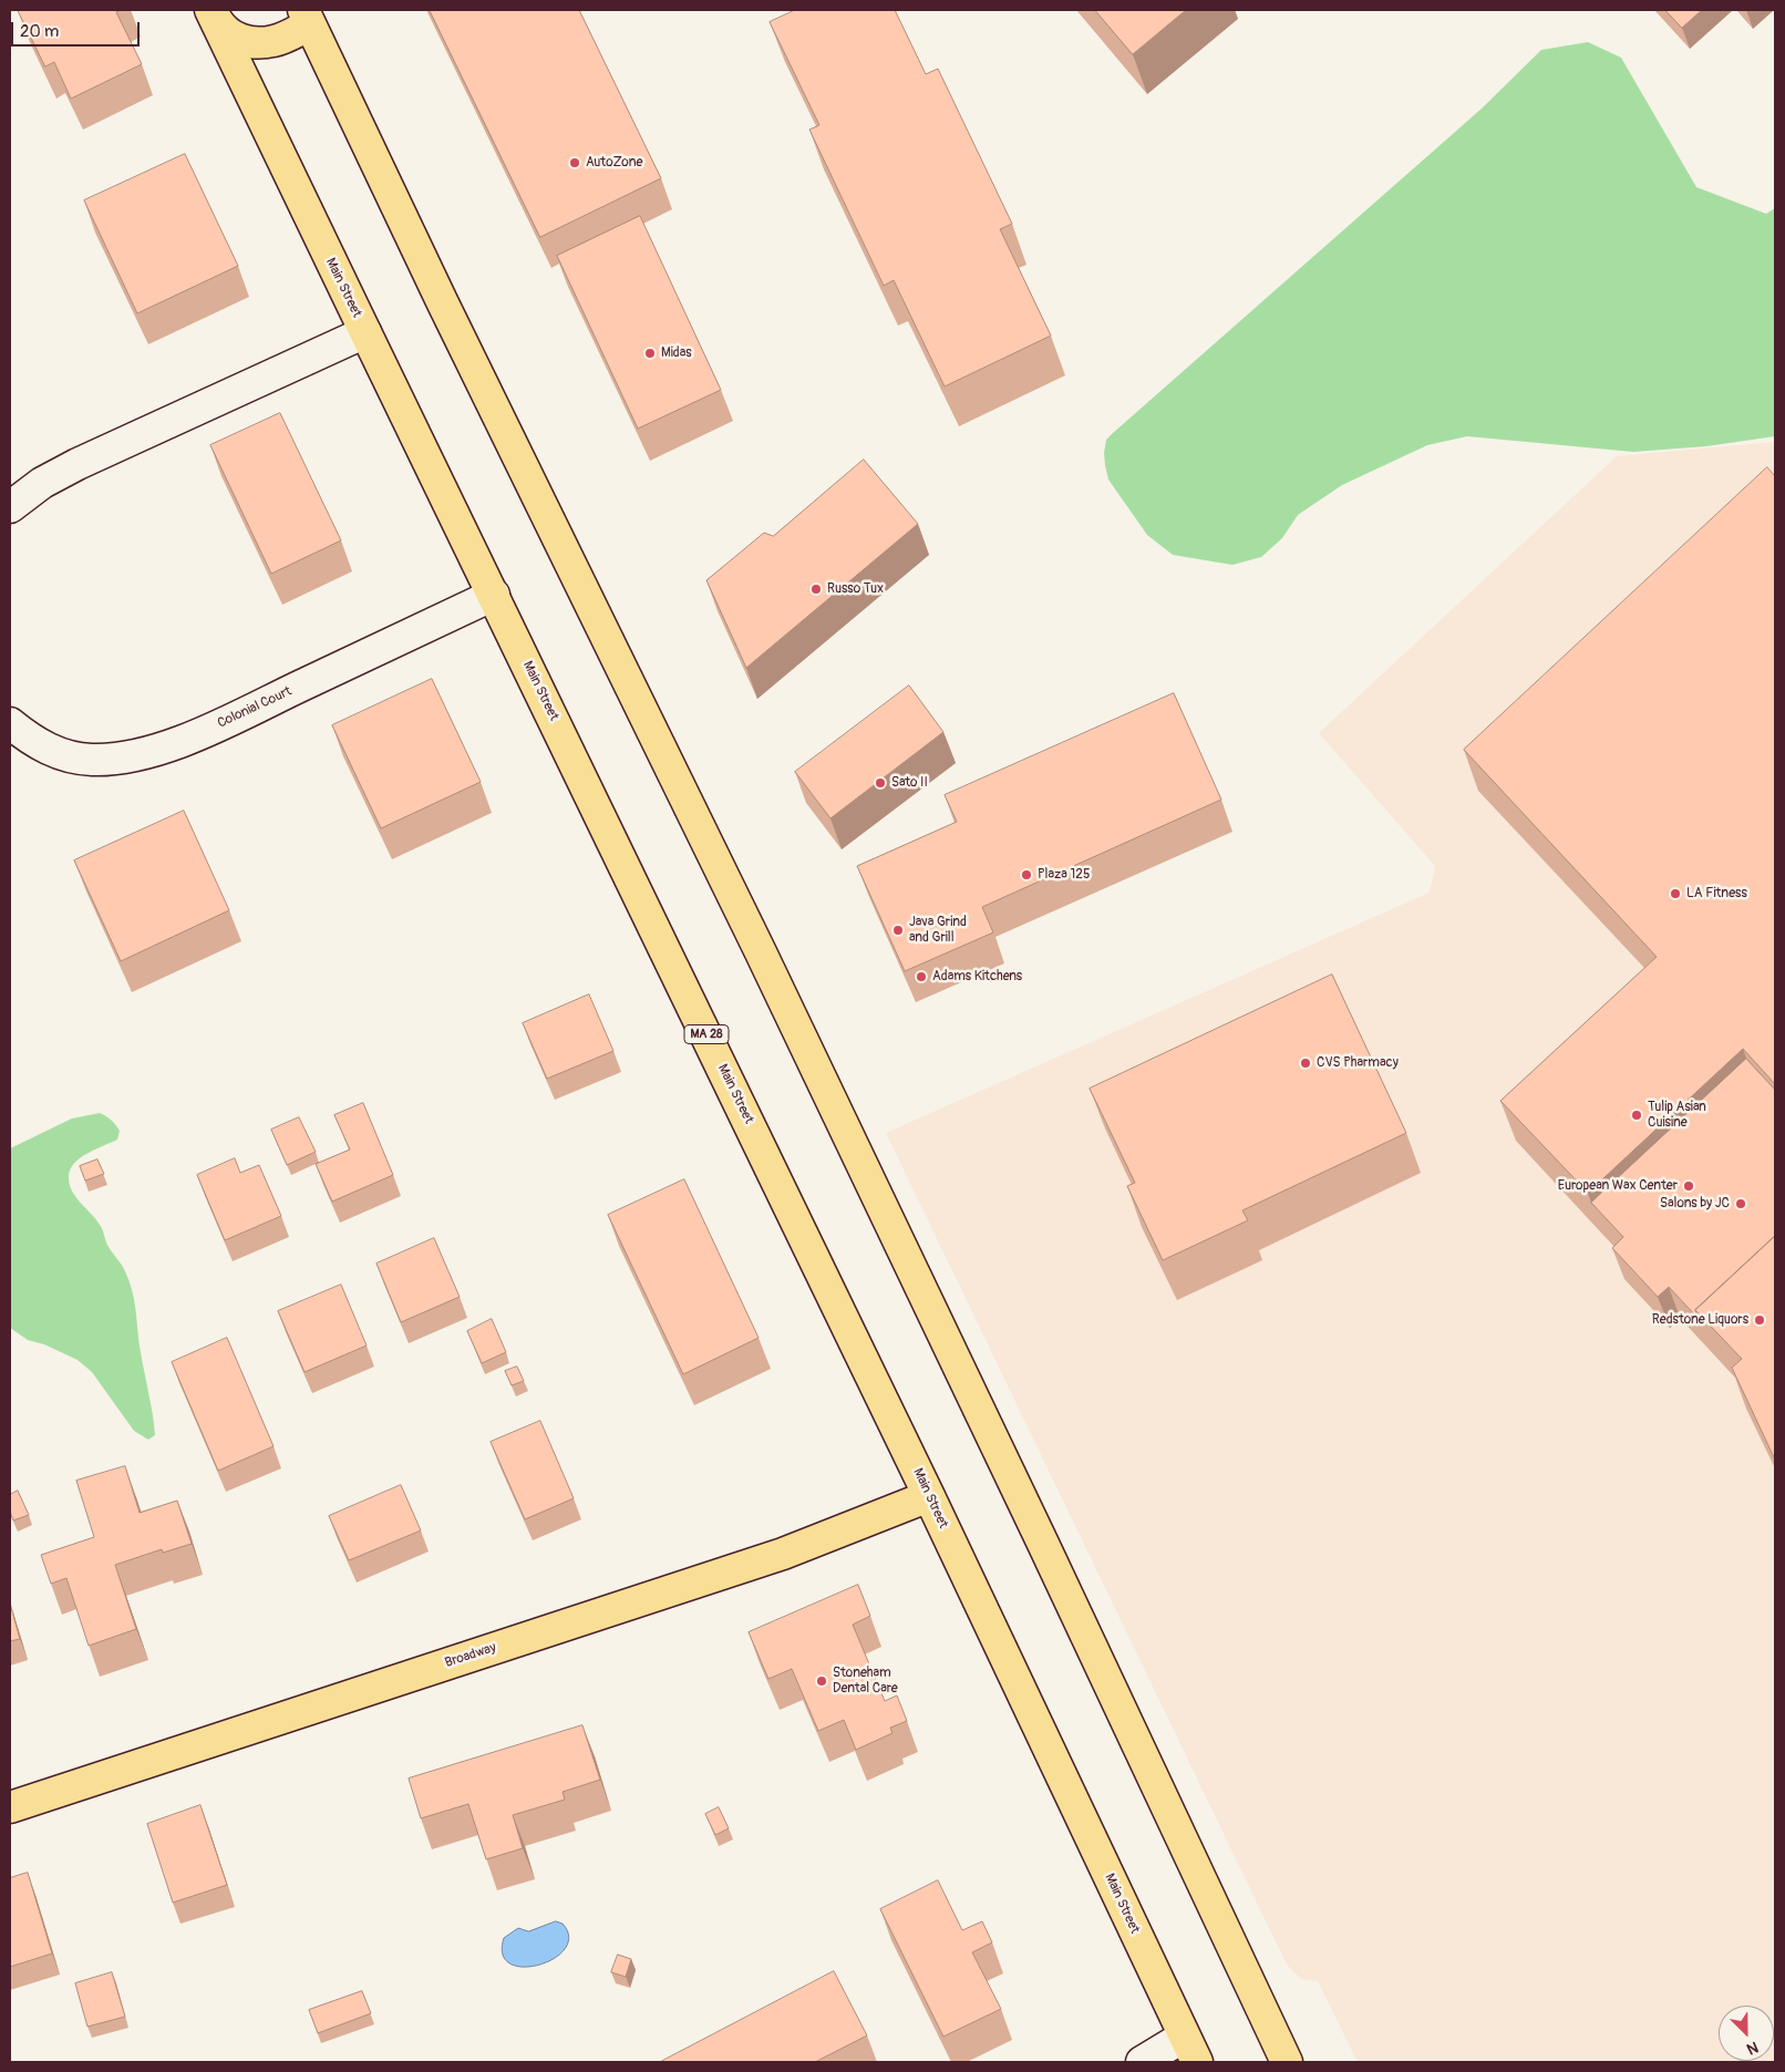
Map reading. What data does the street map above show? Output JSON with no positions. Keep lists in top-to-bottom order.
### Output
{
  "streets": {
    "main road": ["Main Street", "MA 28", "Broadway"],
    "street": ["Colonial Court"]
  },
  "crossings": [
    ["Main Street", "Colonial Court"],
    ["Main Street", "Broadway"]
  ],
  "places": [
    "AutoZone",
    "Midas",
    "Russo Tux",
    "Sato II",
    "Plaza 125",
    "LA Fitness",
    "Java Grind and Grill",
    "Adams Kitchens",
    "CVS Pharmacy",
    "Tulip Asian Cuisine",
    "European Wax Center",
    "Salons by JC",
    "Redstone Liquors",
    "Stoneham Dental Care"
  ],
  "scale_bar": "20 m",
  "north": "bottom right"
}
